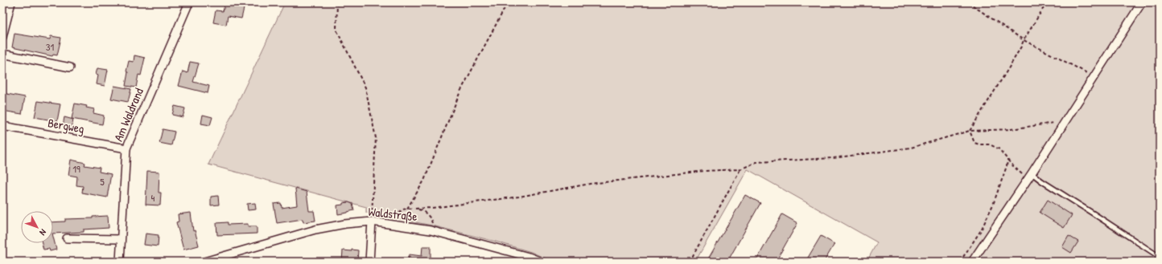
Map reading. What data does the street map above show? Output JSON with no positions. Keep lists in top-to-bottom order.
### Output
{
  "streets": {
    "street": ["Am Waldrand", "Bergweg", "Waldstraße"]
  },
  "crossings": [
    ["Am Waldrand", "Bergweg"]
  ],
  "house_numbers": [
    "31",
    "19",
    "5",
    "4"
  ],
  "north": "bottom right"
}
